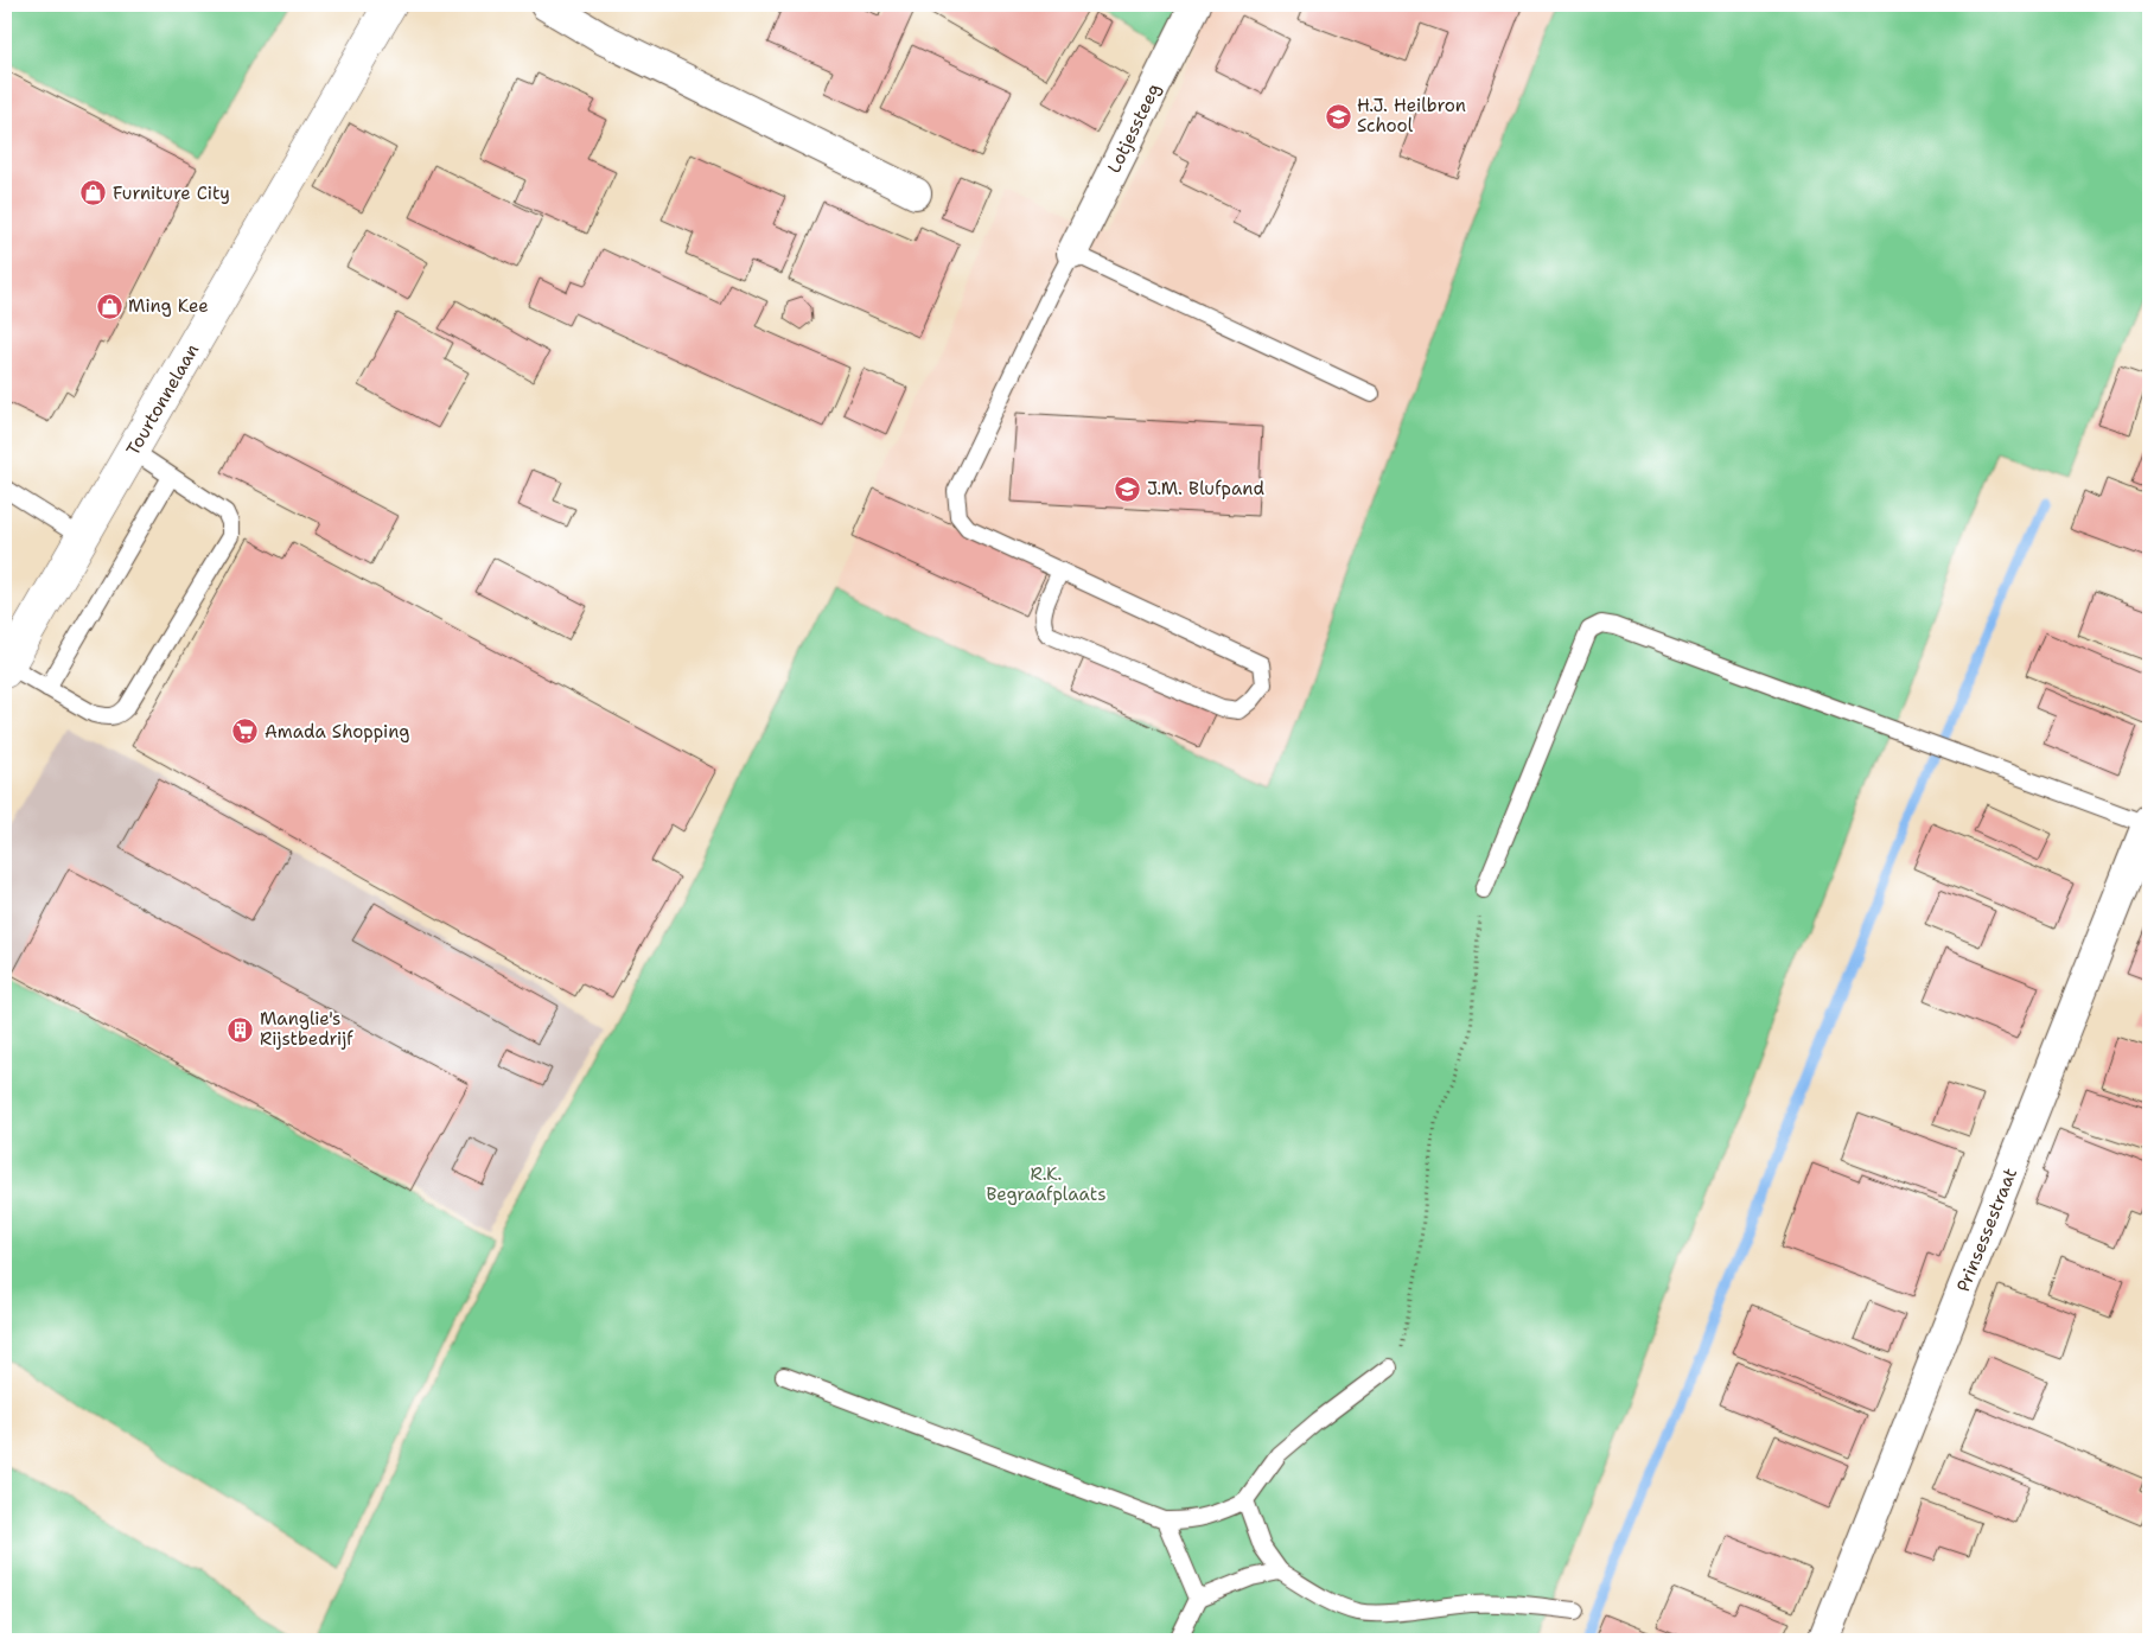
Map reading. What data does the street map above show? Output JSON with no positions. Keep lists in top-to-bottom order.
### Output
{
  "streets": {
    "street": ["Lotjessteeg", "Tourtonnelaan", "Prinsessestraat"]
  },
  "parks": ["R.K. Begraafplaats"],
  "places": {
    "school or university": ["H.J. Heilbron School", "J.M. Blufpand"],
    "shop": ["Furniture City", "Ming Kee"],
    "supermarket": ["Amada Shopping"],
    "building": ["Manglie's Rijstbedrijf"]
  }
}
